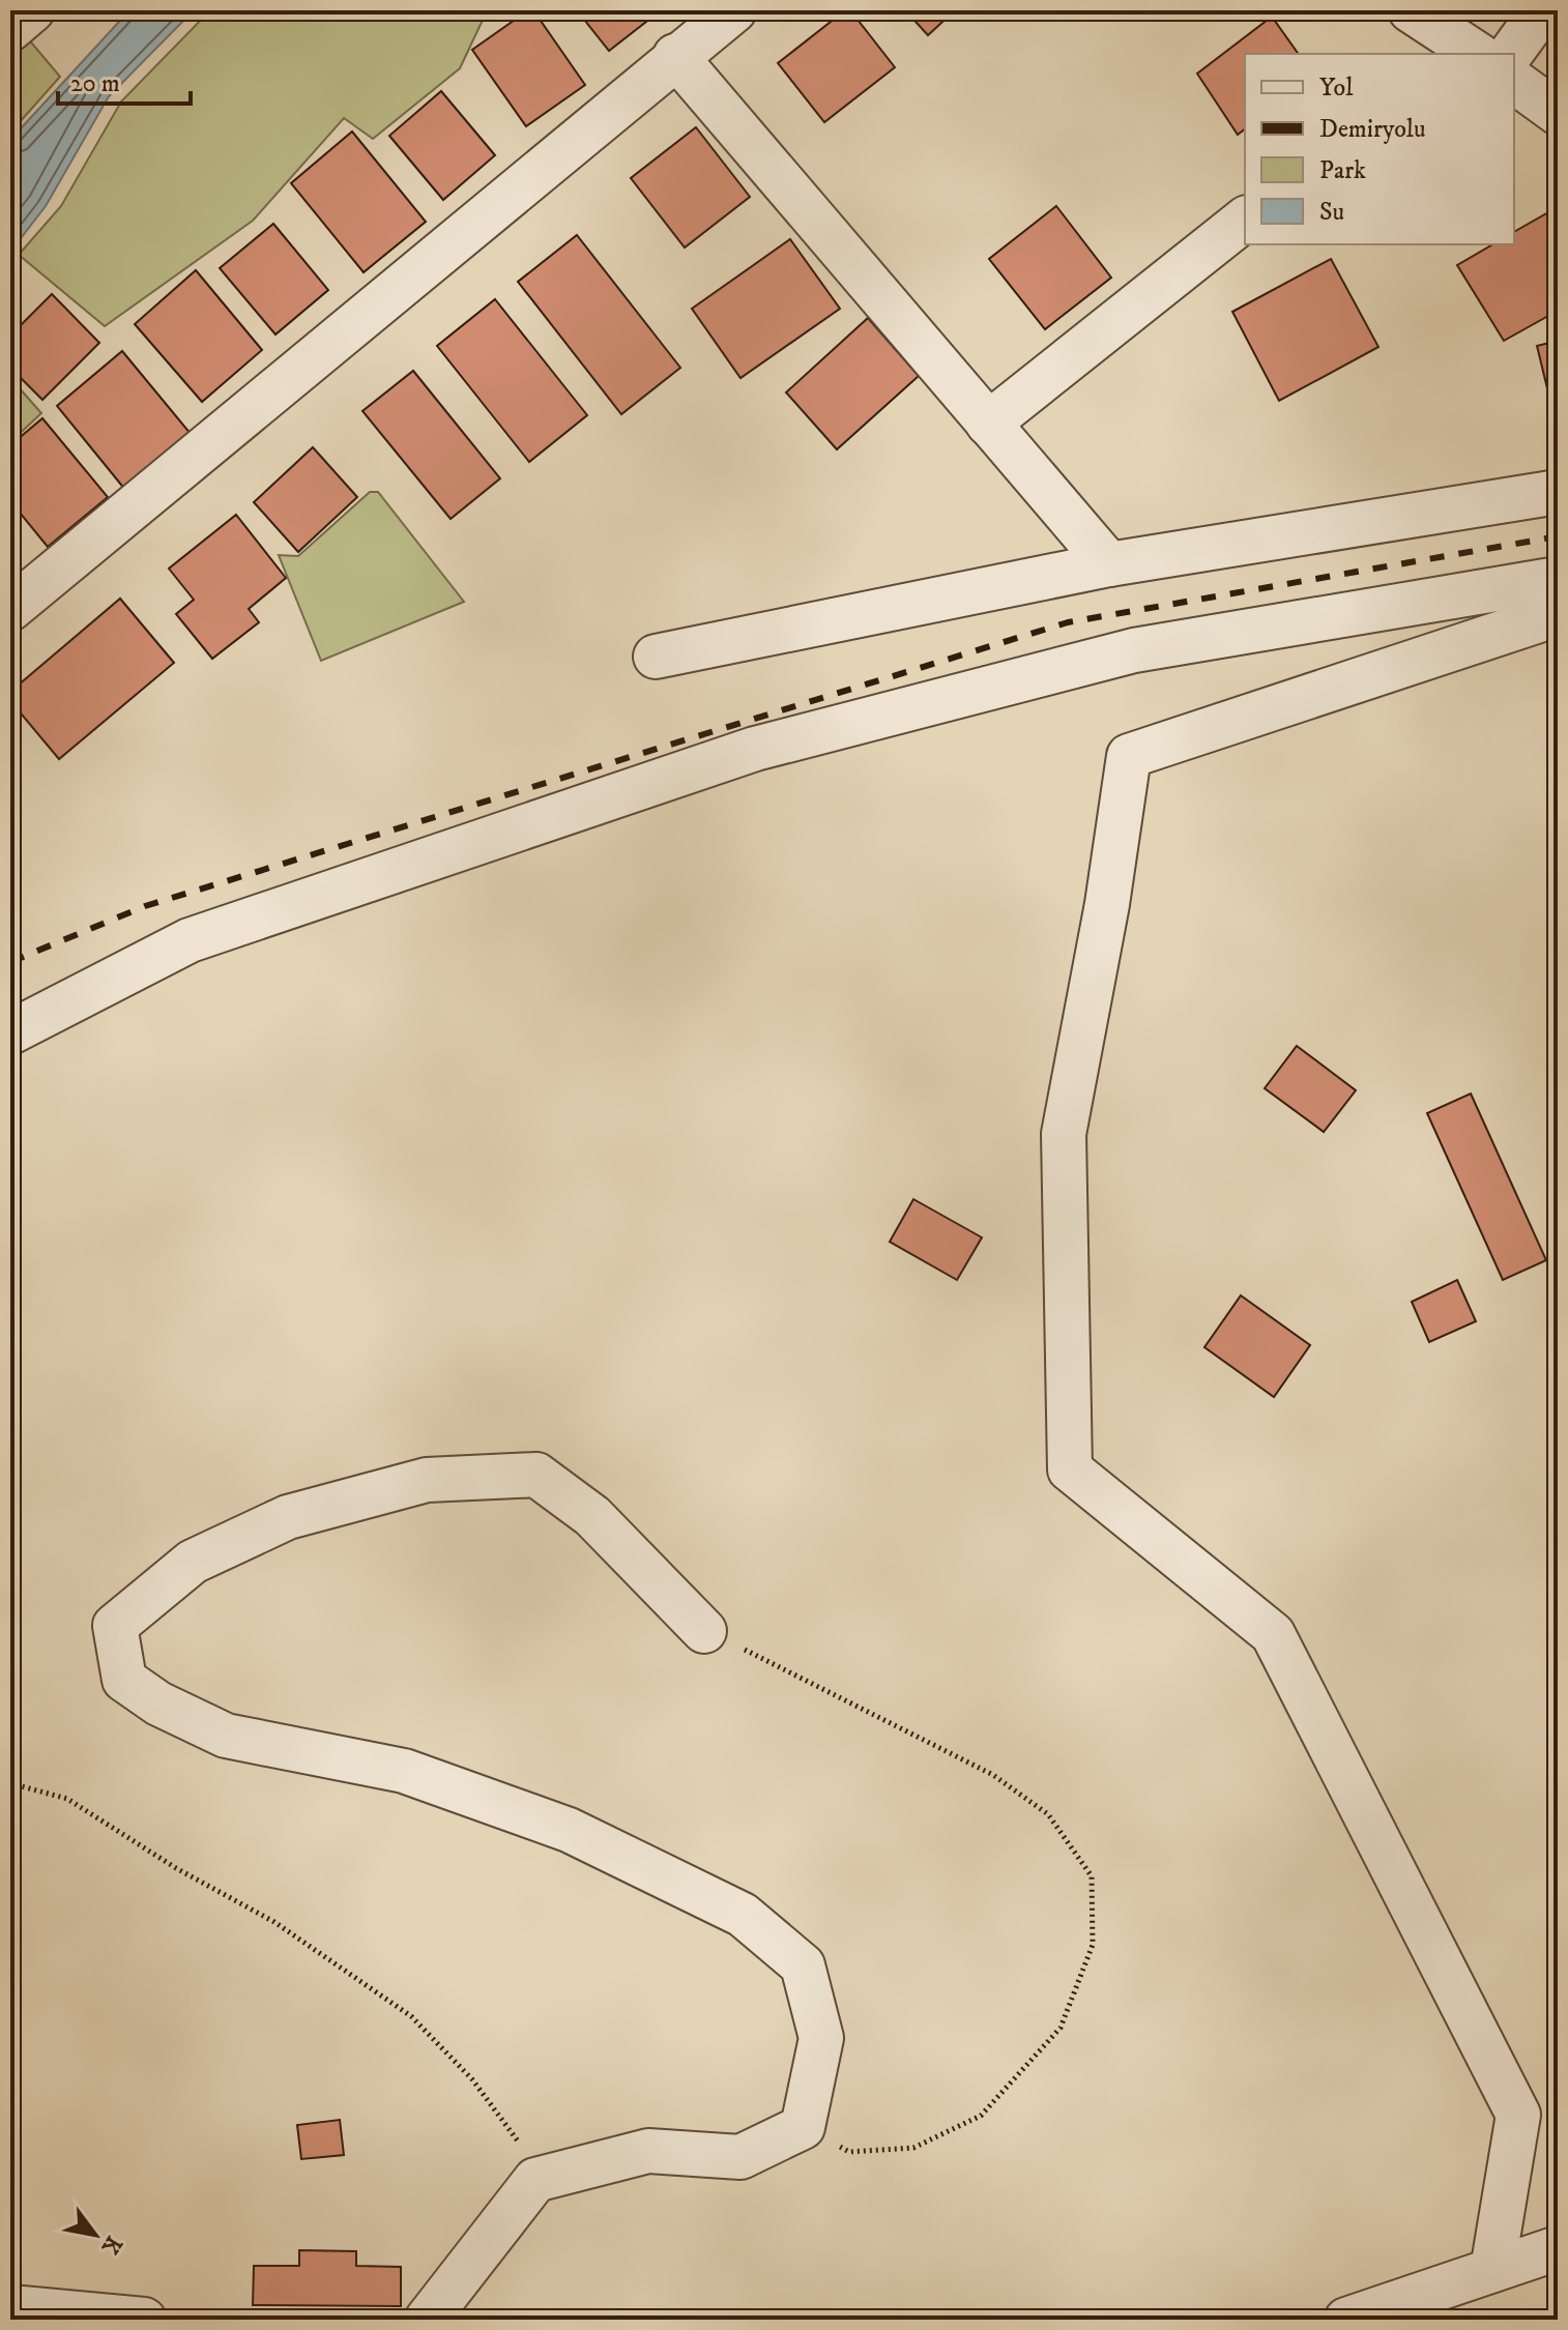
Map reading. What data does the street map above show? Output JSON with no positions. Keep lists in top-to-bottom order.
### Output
{
  "legend": [
    "Yol",
    "Demiryolu",
    "Park",
    "Su"
  ],
  "scale_bar": "20 m",
  "north": "bottom right"
}
